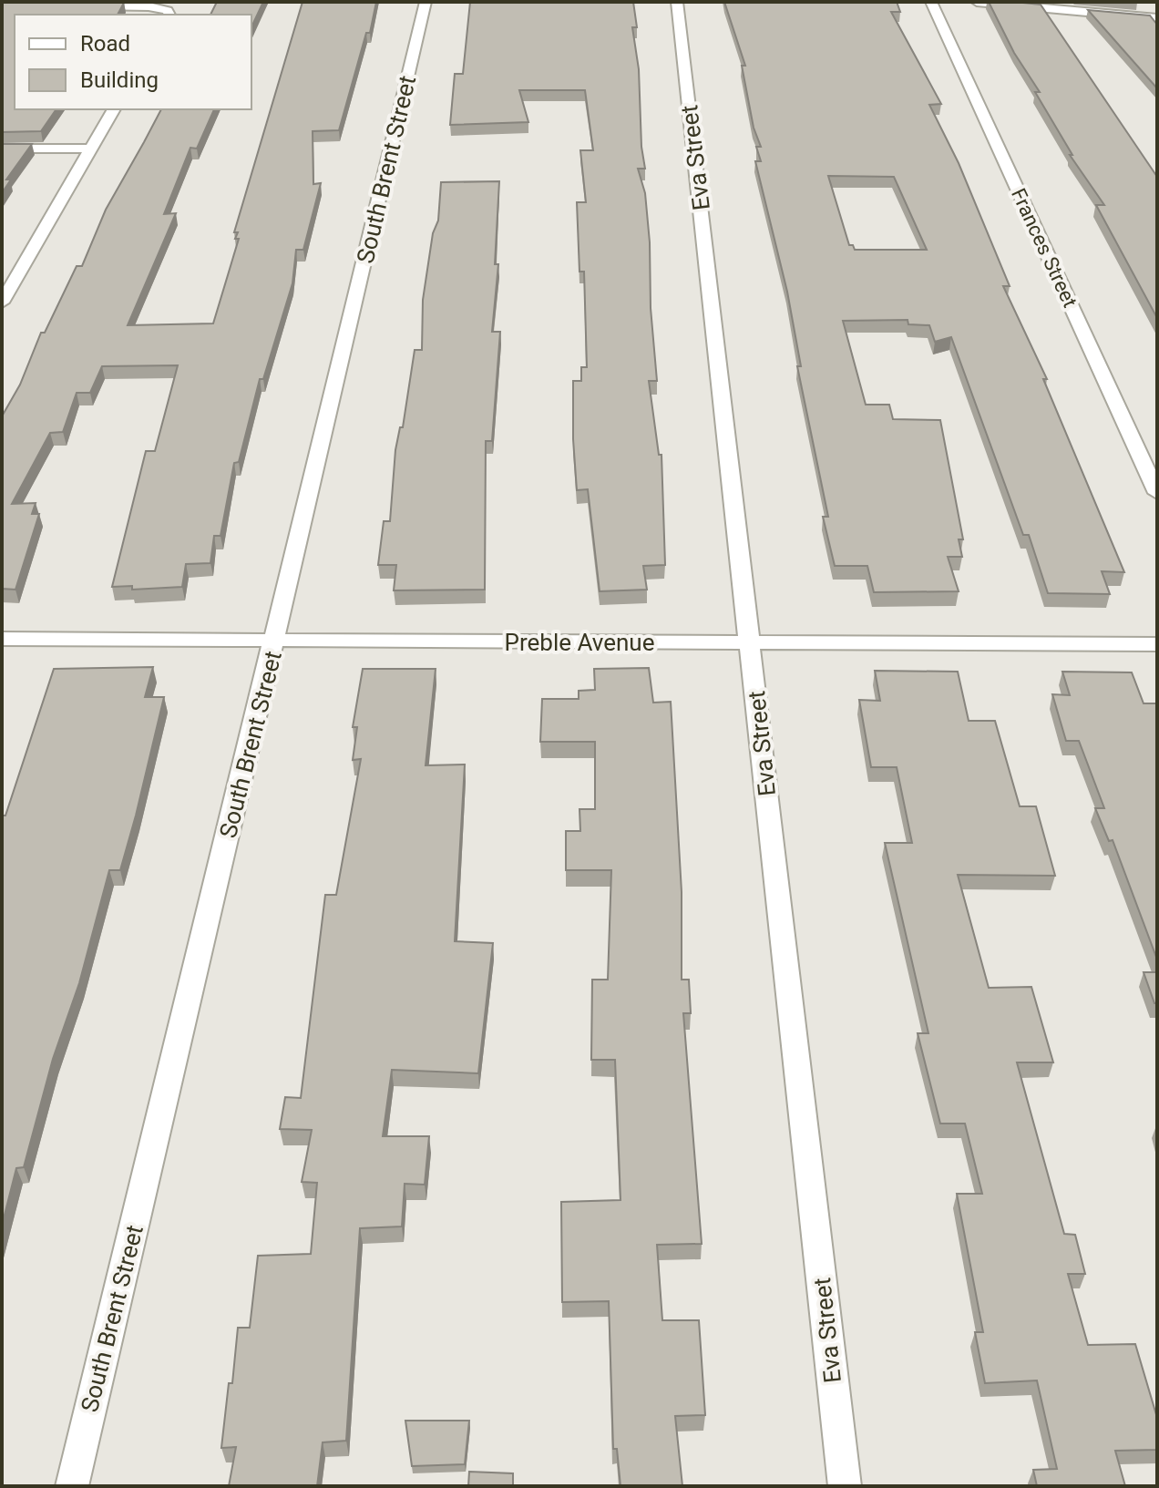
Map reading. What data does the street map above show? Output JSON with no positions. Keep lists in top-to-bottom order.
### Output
{
  "streets": {
    "street": [
      "Eva Street",
      "South Brent Street",
      "Frances Street",
      "Preble Avenue"
    ]
  },
  "crossings": [
    ["Eva Street", "Preble Avenue"],
    ["South Brent Street", "Preble Avenue"]
  ],
  "legend": ["Road", "Building"]
}
